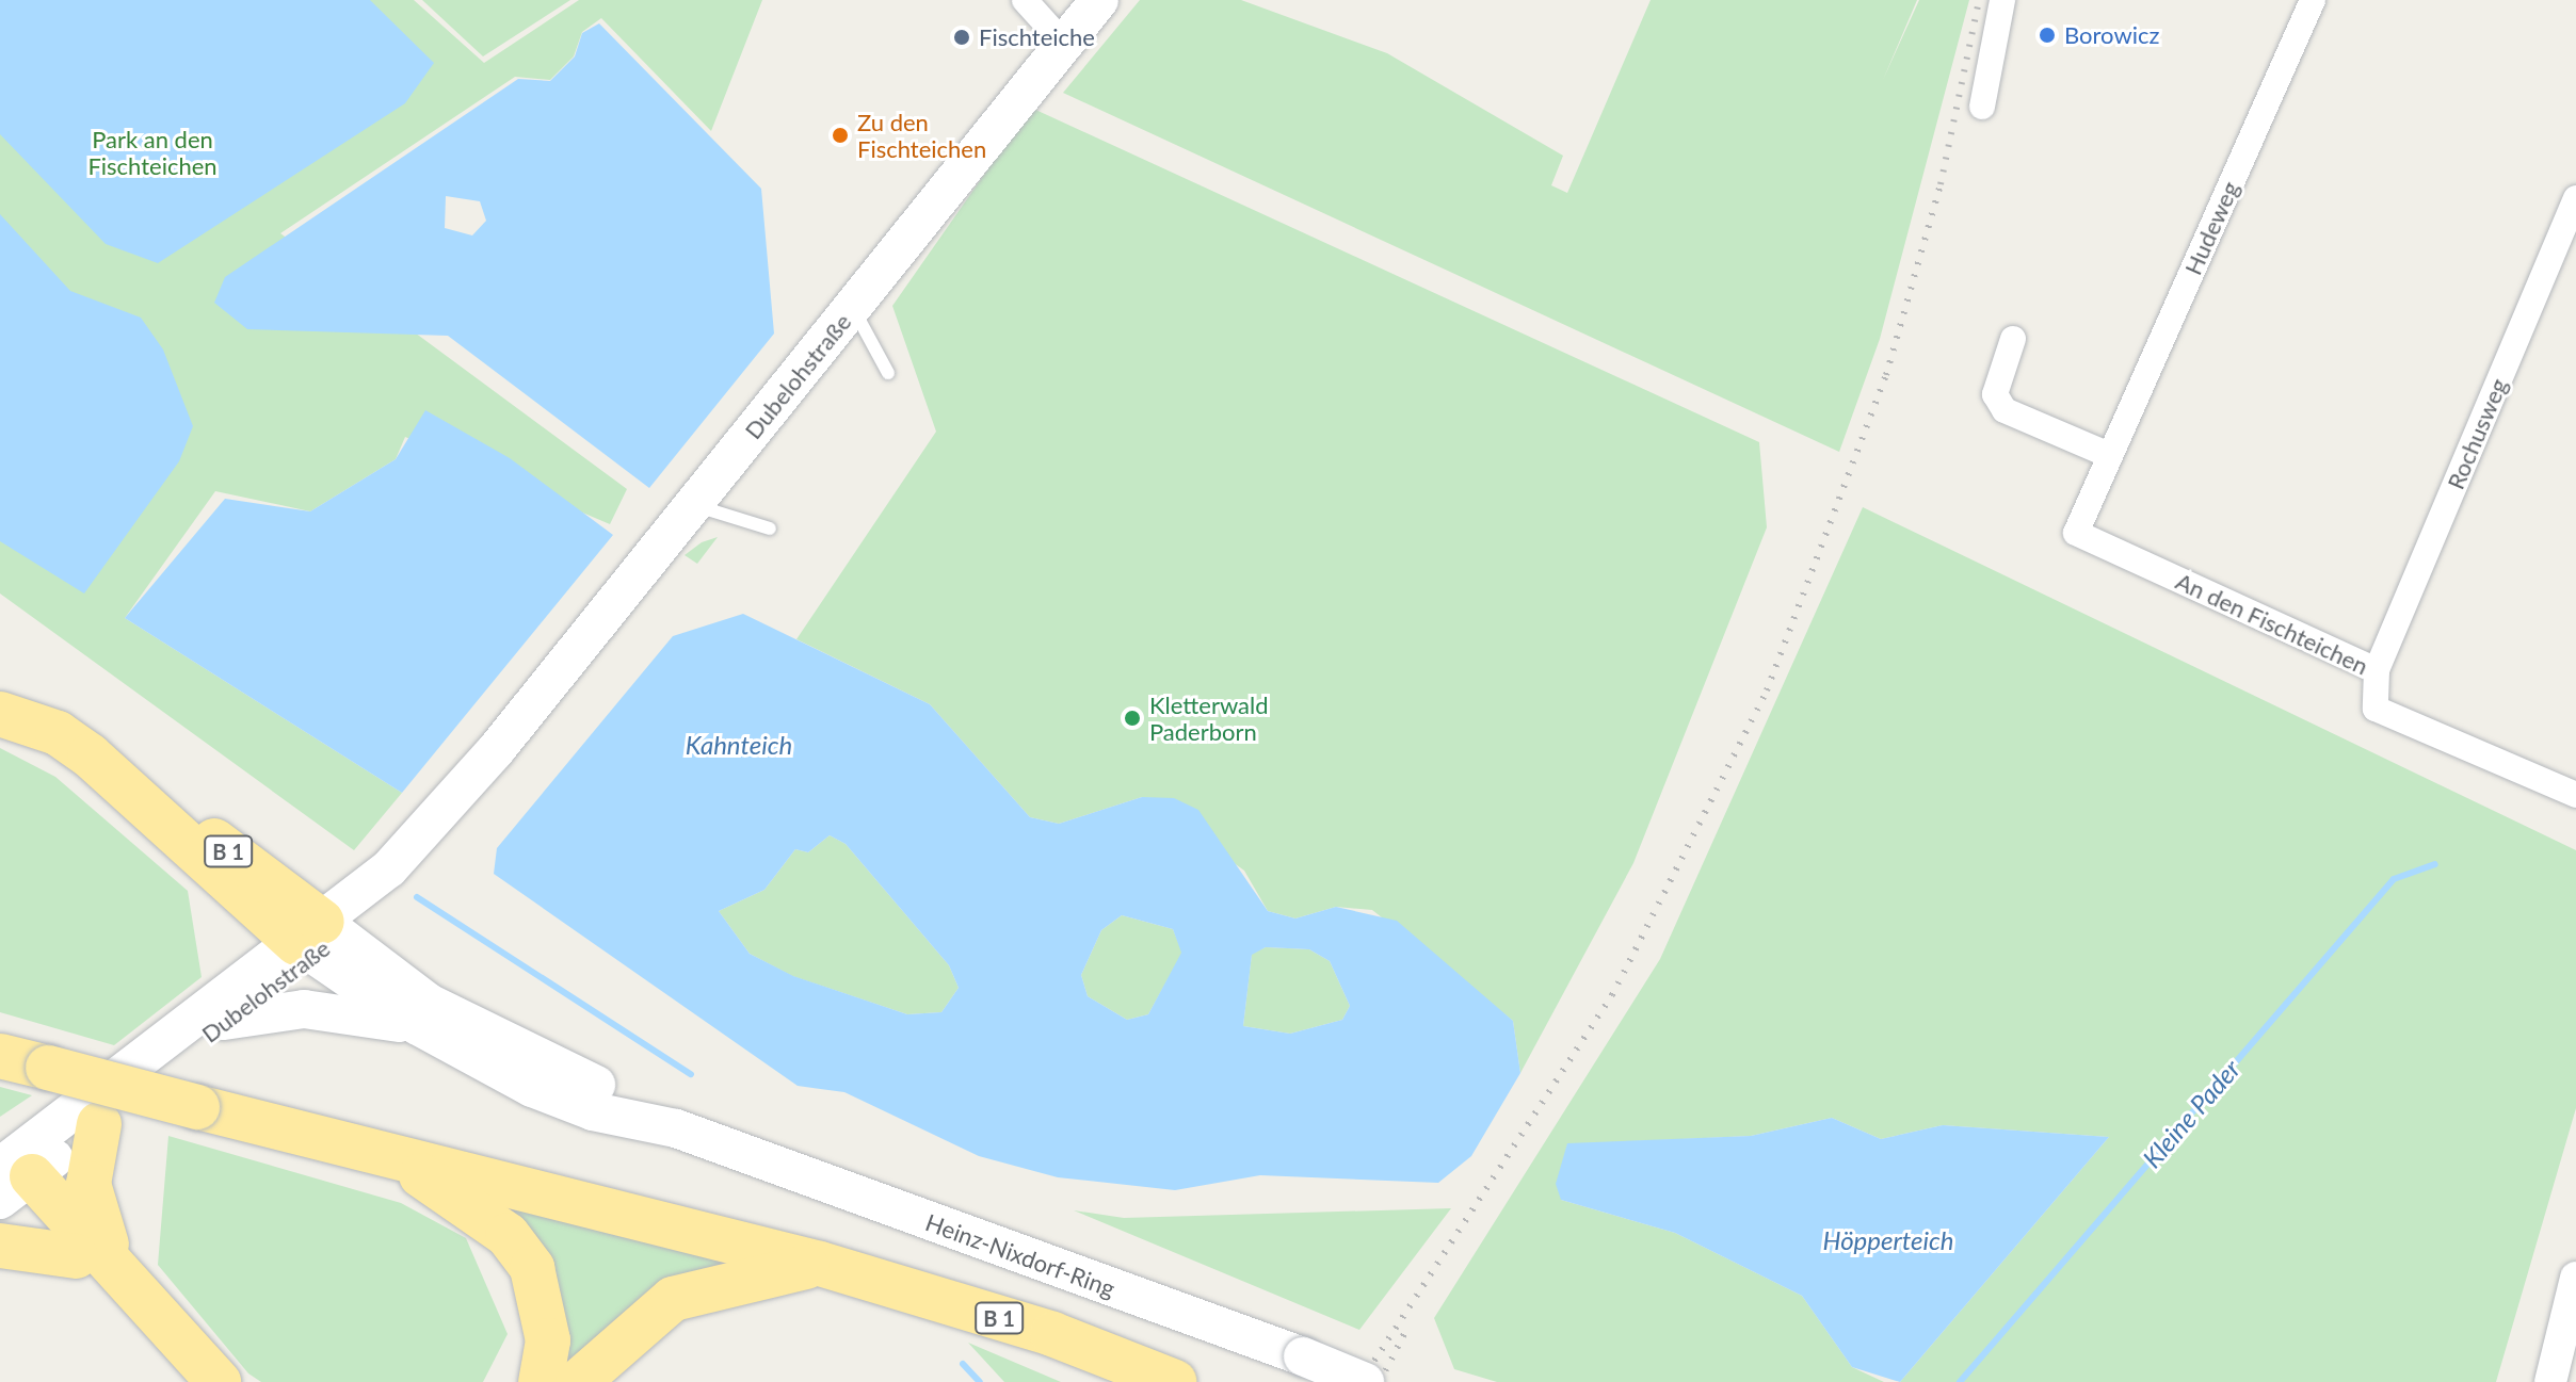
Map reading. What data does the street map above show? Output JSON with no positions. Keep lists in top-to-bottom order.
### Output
{
  "streets": {
    "highway": ["B 1"],
    "main road": ["Dubelohstraße", "Heinz-Nixdorf-Ring"],
    "street": ["Hudeweg", "Rochusweg", "An den Fischteichen"]
  },
  "crossings": [
    ["Hudeweg", "An den Fischteichen"],
    ["Dubelohstraße", "B 1"],
    ["Dubelohstraße", "Heinz-Nixdorf-Ring"],
    ["Rochusweg", "An den Fischteichen"],
    ["B 1", "Heinz-Nixdorf-Ring"]
  ],
  "water": ["Kahnteich", "Kleine Pader", "Höpperteich"],
  "parks": ["Park an den Fischteichen"],
  "places": [
    "Borowicz",
    "Fischteiche",
    "Zu den Fischteichen",
    "Kletterwald Paderborn"
  ]
}
